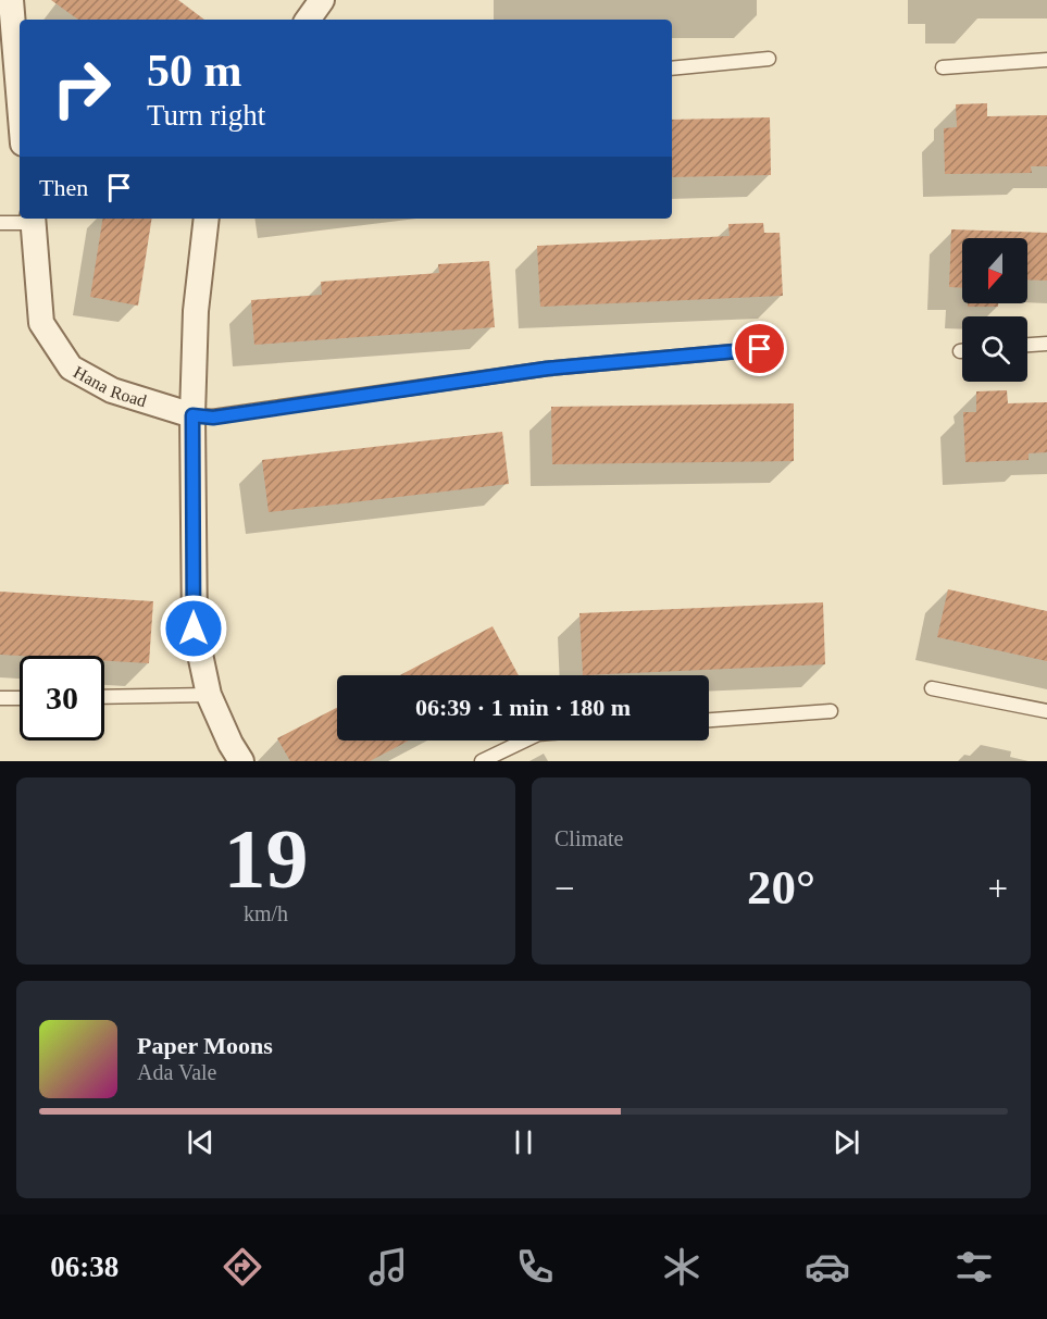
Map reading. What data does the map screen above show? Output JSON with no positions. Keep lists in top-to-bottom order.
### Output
{
  "streets": {
    "street": ["Hana Road"]
  },
  "north": "bottom",
  "page": {
    "turn": ["50 m", "Turn right"],
    "then": "Then",
    "limit": "30",
    "trip": "06:39 · 1 min · 180 m",
    "tile": [
      ["19", "km/h"],
      "Climate"
    ],
    "heat": ["−", "20°", "+"],
    "song": ["Paper Moons", "Ada Vale"],
    "tabs": "06:38"
  }
}
